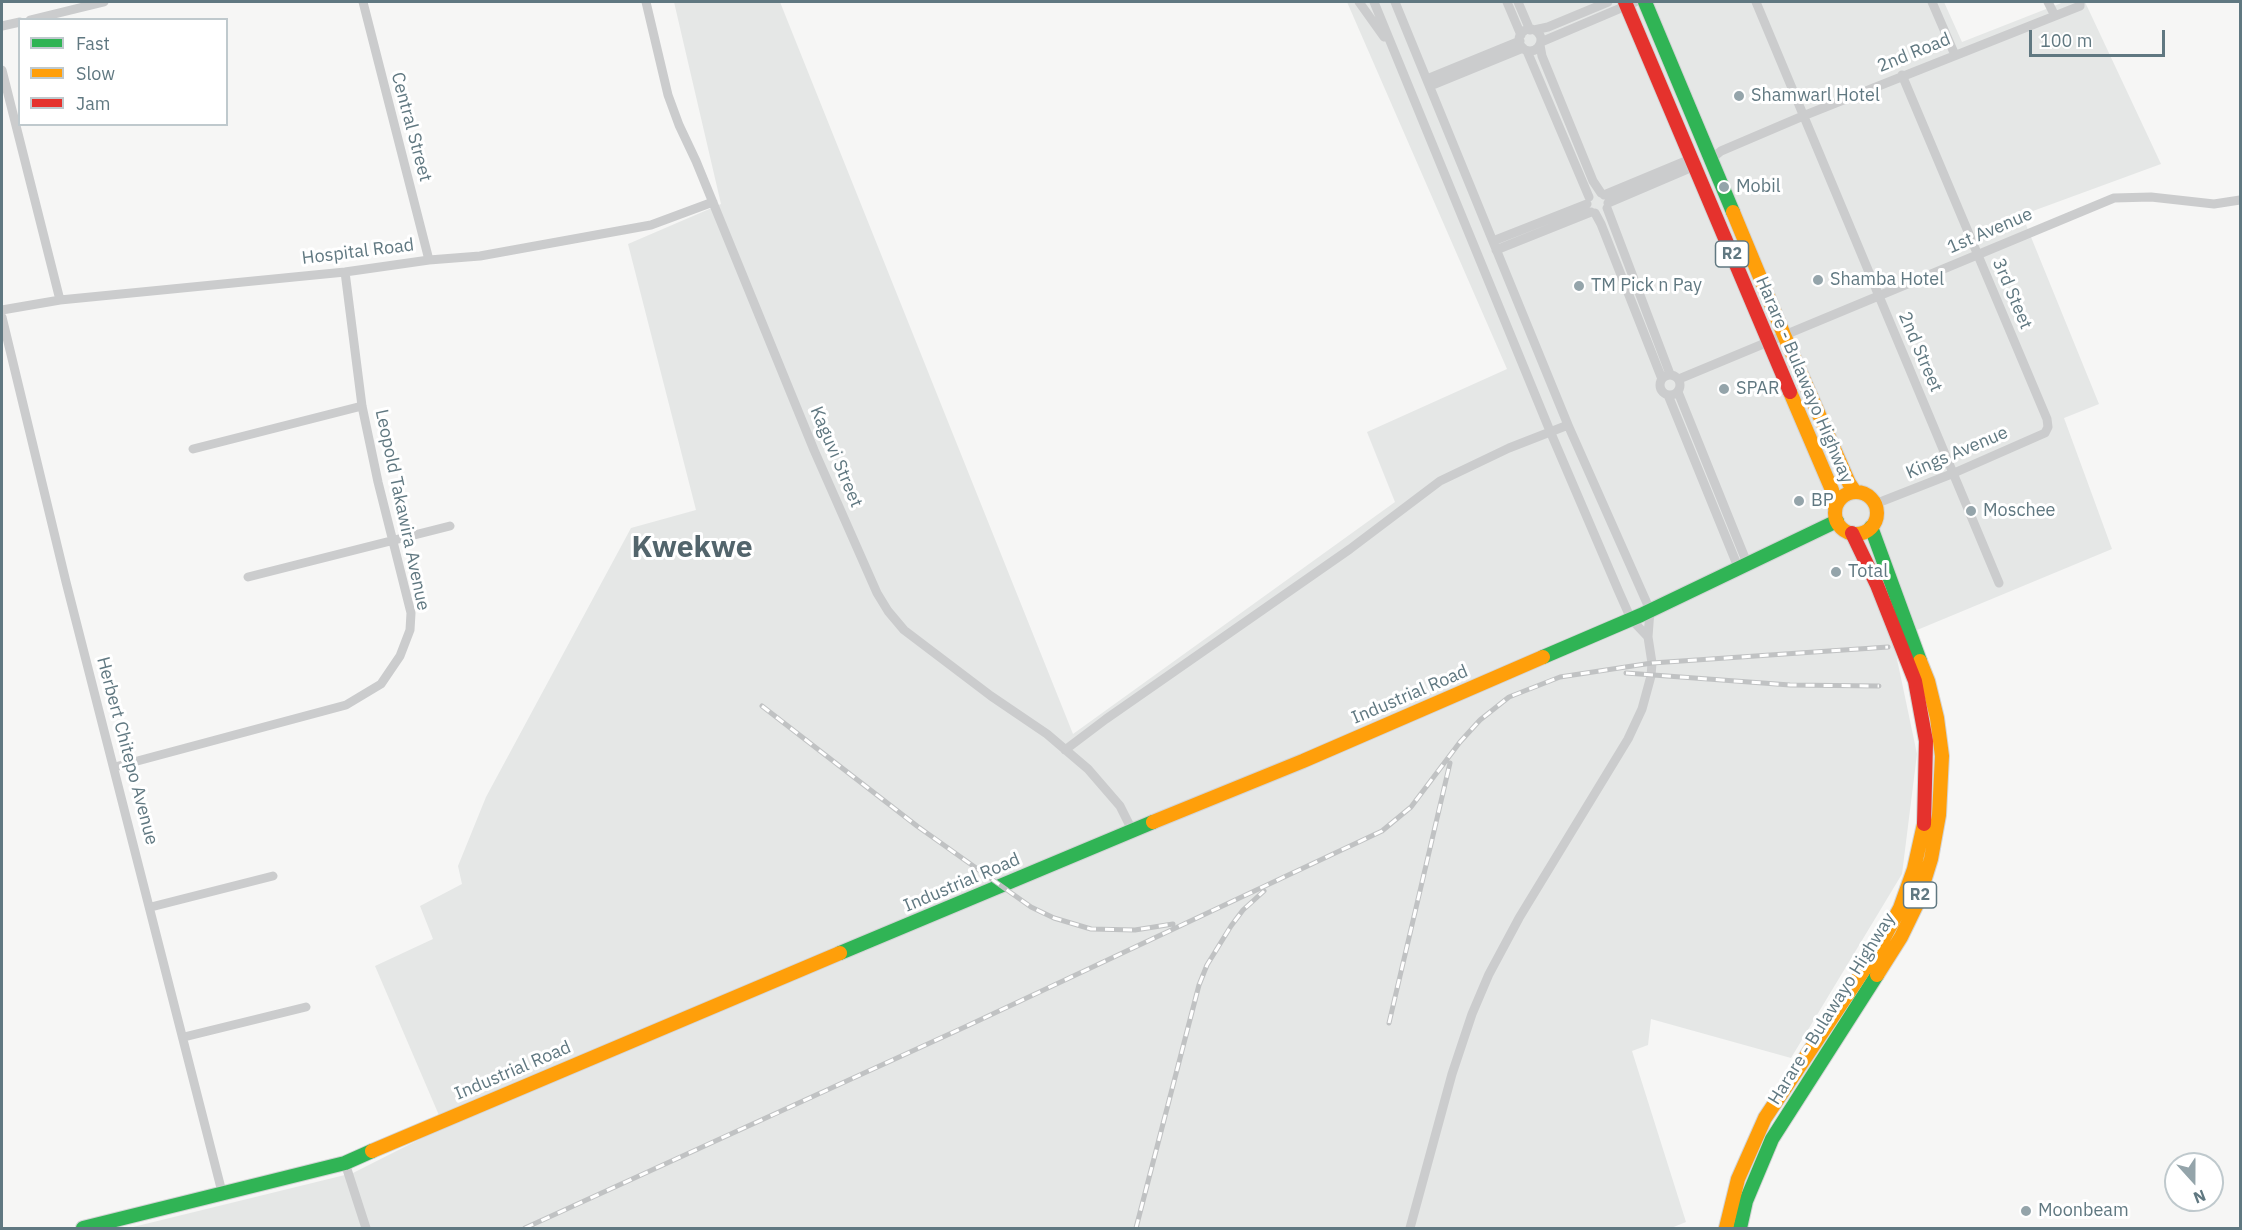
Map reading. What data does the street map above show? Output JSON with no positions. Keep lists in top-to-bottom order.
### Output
{
  "streets": {
    "main road": ["R2", "Harare - Bulawayo Highway", "Industrial Road"],
    "street": [
      "2nd Road",
      "Central Street",
      "1st Avenue",
      "Hospital Road",
      "3rd Steet",
      "2nd Street",
      "Kings Avenue",
      "Kaguvi Street",
      "Leopold Takawira Avenue",
      "Herbert Chitepo Avenue"
    ]
  },
  "crossings": [
    ["2nd Road", "3rd Steet"],
    ["2nd Road", "2nd Street"],
    ["2nd Road", "Harare - Bulawayo Highway"],
    ["Central Street", "Hospital Road"],
    ["1st Avenue", "3rd Steet"],
    ["1st Avenue", "2nd Street"],
    ["1st Avenue", "Harare - Bulawayo Highway"],
    ["Hospital Road", "Kaguvi Street"],
    ["Hospital Road", "Leopold Takawira Avenue"],
    ["3rd Steet", "Kings Avenue"],
    ["2nd Street", "Kings Avenue"],
    ["Harare - Bulawayo Highway", "Kings Avenue"],
    ["Harare - Bulawayo Highway", "Industrial Road"],
    ["Kings Avenue", "Industrial Road"],
    ["Kaguvi Street", "Industrial Road"],
    ["Leopold Takawira Avenue", "Herbert Chitepo Avenue"],
    ["Industrial Road", "Herbert Chitepo Avenue"]
  ],
  "districts": ["Kwekwe"],
  "places": [
    "Shamwarl Hotel",
    "Mobil",
    "Shamba Hotel",
    "TM Pick n Pay",
    "SPAR",
    "BP",
    "Moschee",
    "Total",
    "Moonbeam"
  ],
  "legend": ["Fast", "Slow", "Jam"],
  "scale_bar": "100 m",
  "north": "bottom"
}
